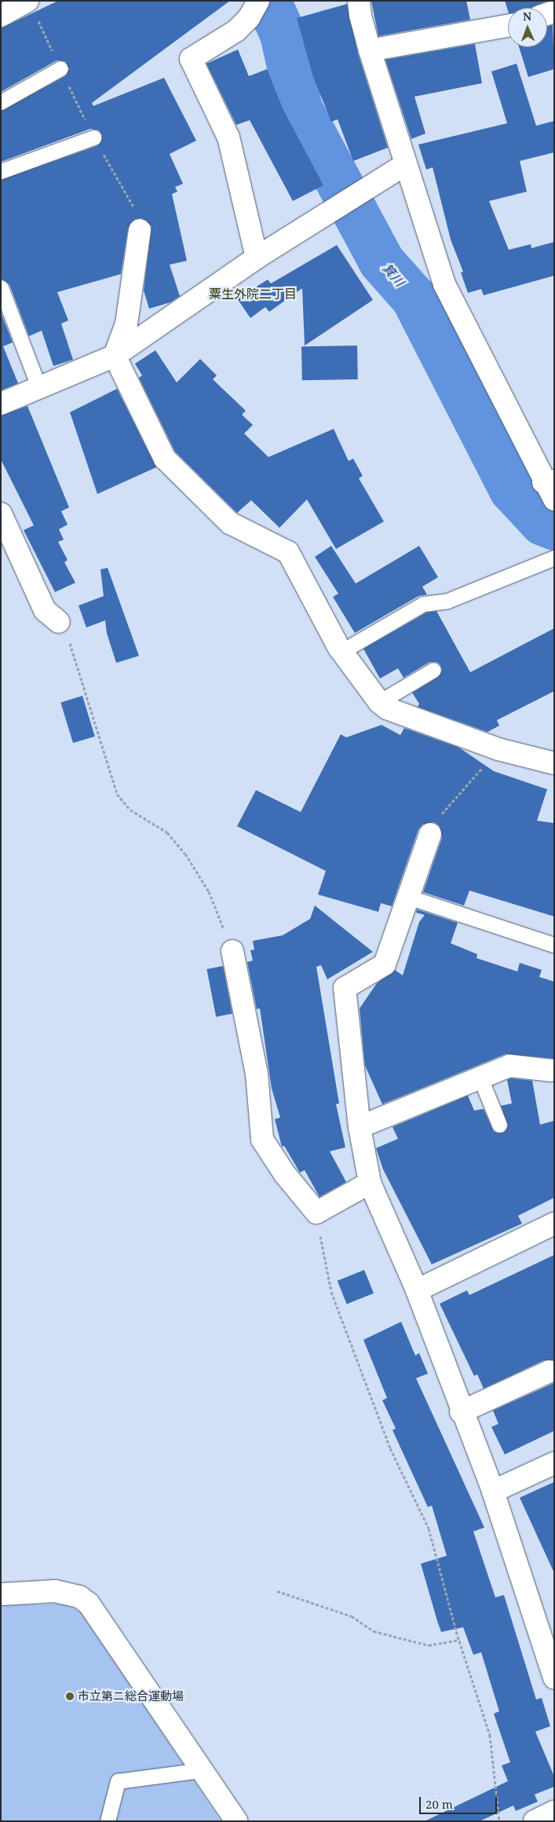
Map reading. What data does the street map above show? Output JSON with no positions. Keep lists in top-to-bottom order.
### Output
{
  "districts": ["粟生外院二丁目"],
  "water": ["箕川"],
  "places": ["市立第ニ総合運動場"],
  "scale_bar": "20 m",
  "north": "top"
}
